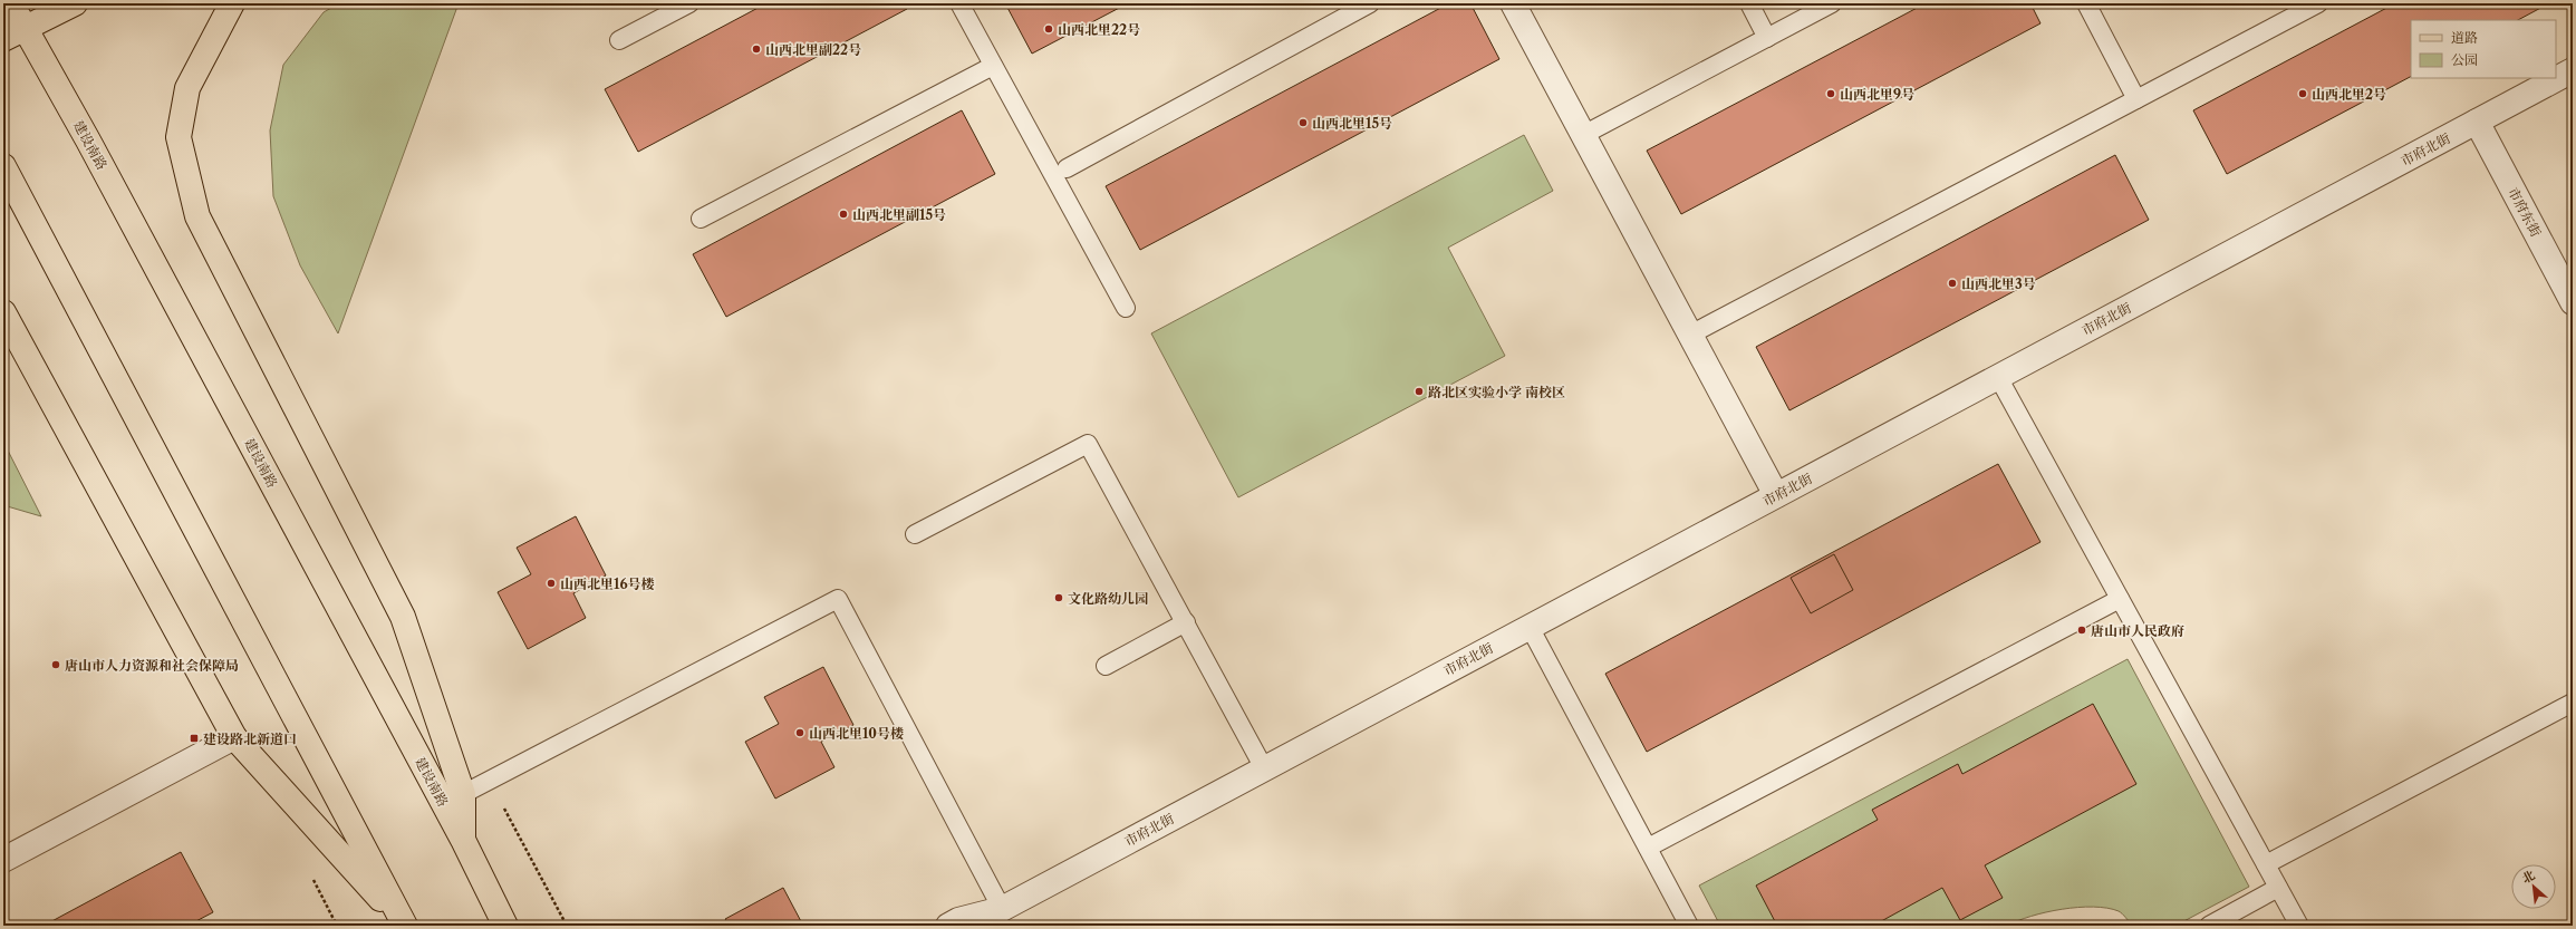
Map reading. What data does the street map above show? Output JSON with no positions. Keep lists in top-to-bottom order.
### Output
{
  "streets": {
    "main road": ["建设南路"],
    "street": ["市府北街", "市府东街"]
  },
  "crossings": [
    ["市府北街", "市府东街"]
  ],
  "places": {
    "other": [
      "山西北里22号",
      "山西北里副22号",
      "山西北里9号",
      "山西北里2号",
      "山西北里15号",
      "山西北里副15号",
      "山西北里3号",
      "路北区实验小学 南校区",
      "山西北里16号楼",
      "文化路幼儿园",
      "唐山市人民政府",
      "唐山市人力资源和社会保障局",
      "山西北里10号楼"
    ],
    "transit": ["建设路北新道口"]
  },
  "legend": ["道路", "公园"],
  "north": "top left"
}
